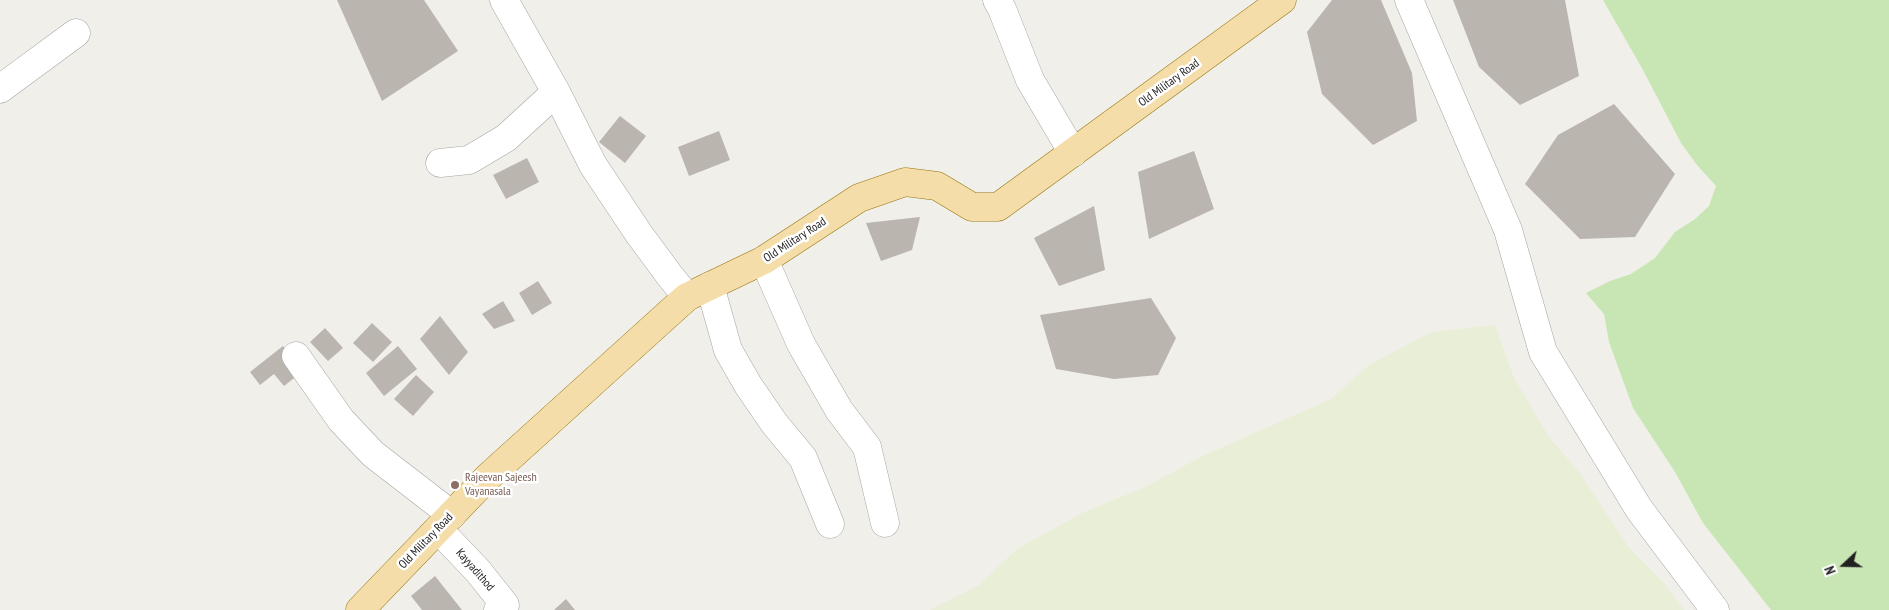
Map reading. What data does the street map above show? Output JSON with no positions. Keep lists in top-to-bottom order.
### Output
{
  "streets": {
    "main road": ["Old Military Road"],
    "street": ["Kayyadithod"]
  },
  "crossings": [
    ["Old Military Road", "Kayyadithod"]
  ],
  "places": ["Rajeevan Sajeesh Vayanasala"],
  "north": "left"
}
